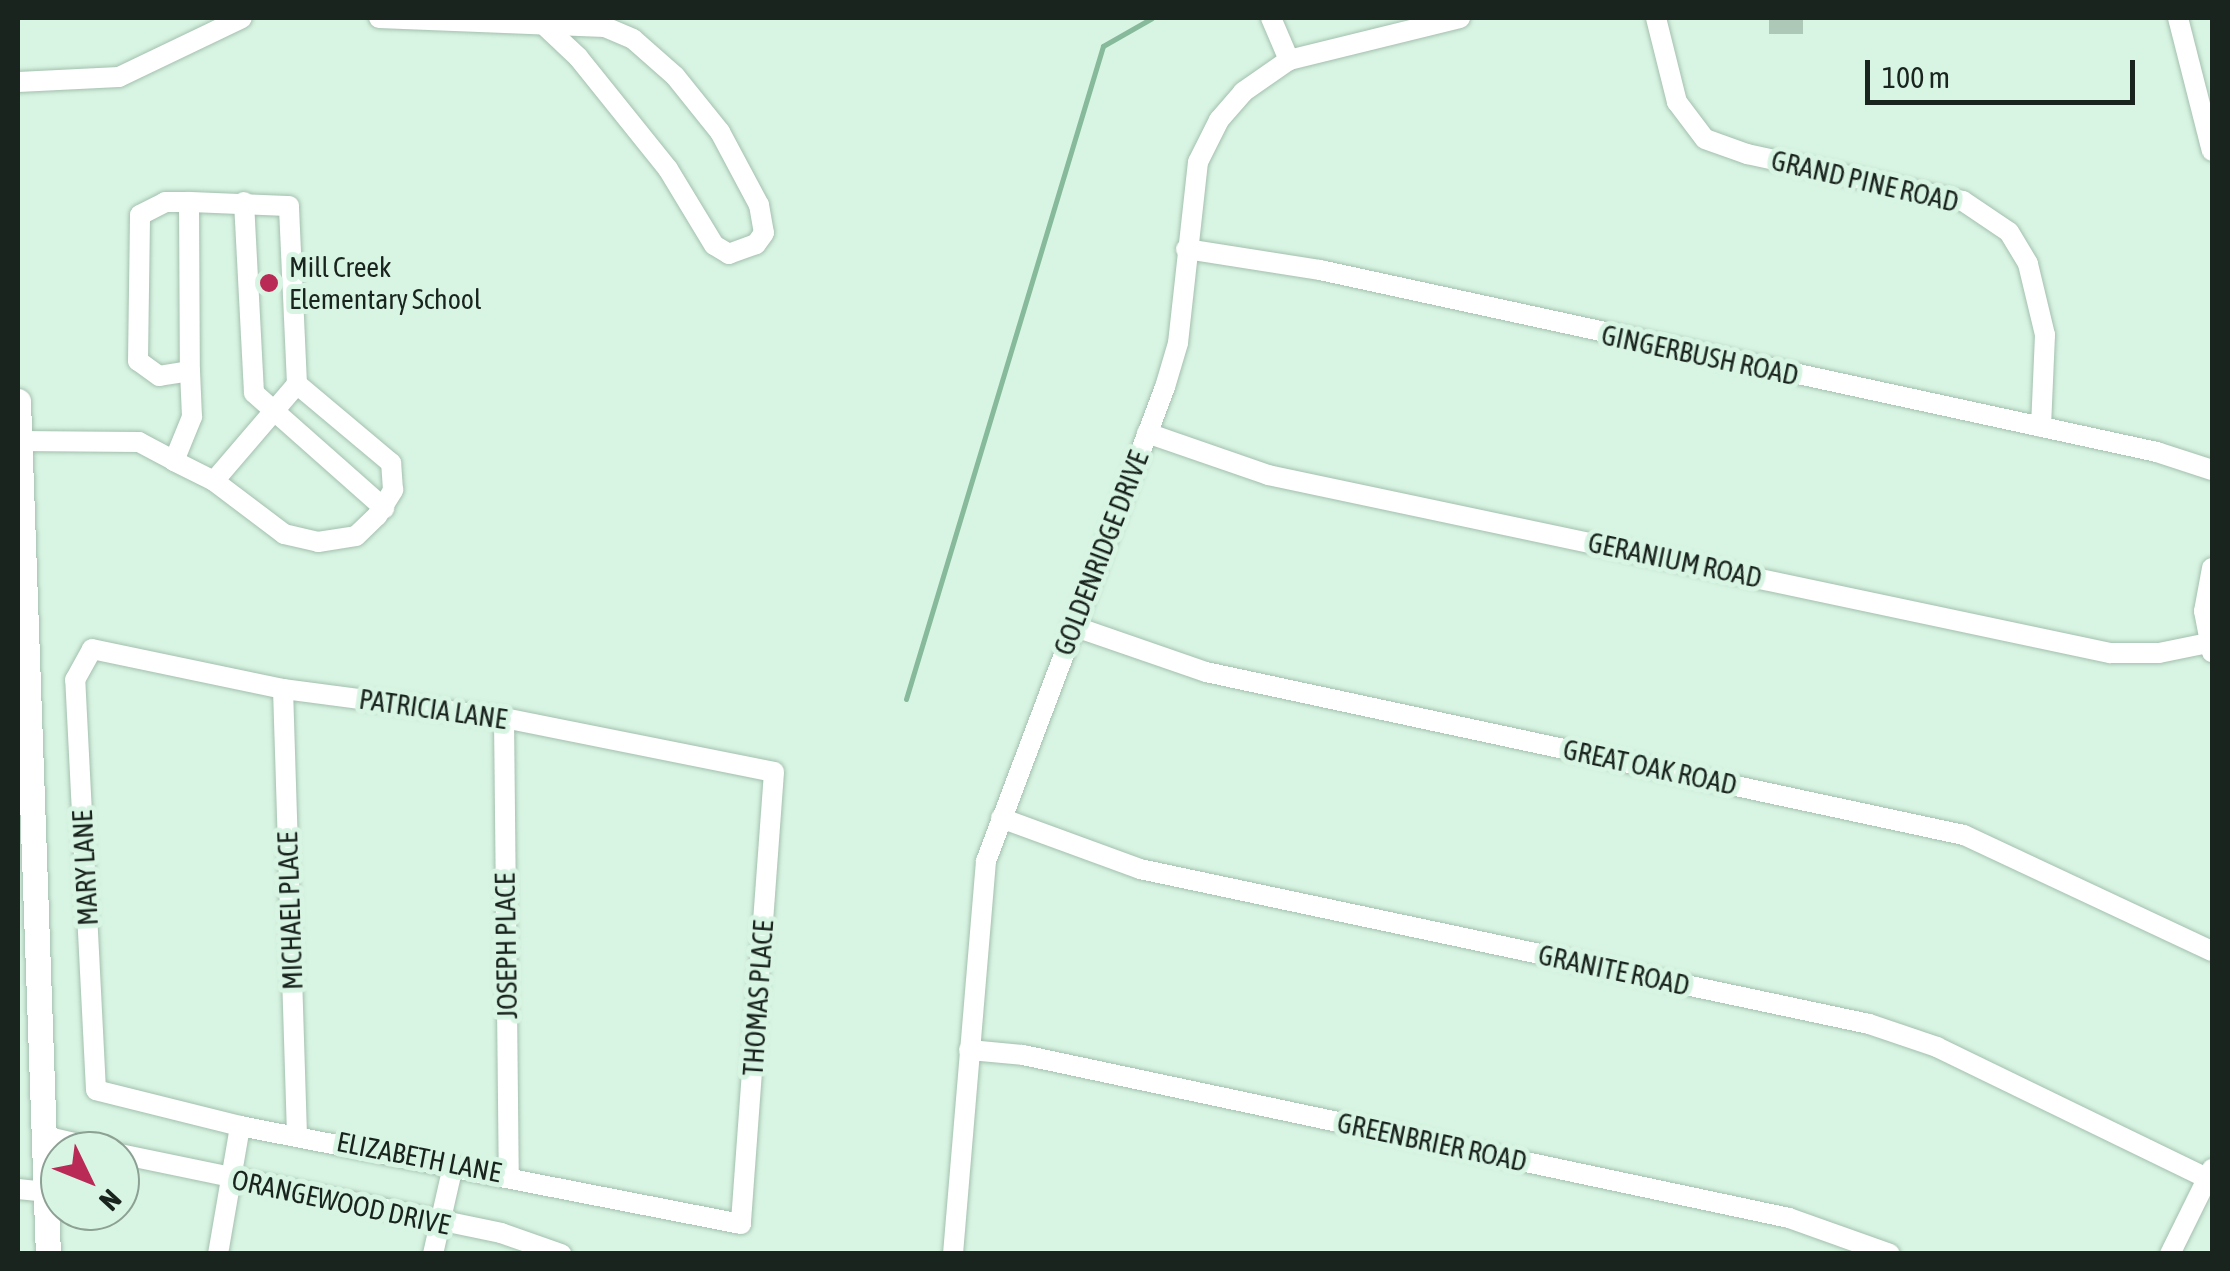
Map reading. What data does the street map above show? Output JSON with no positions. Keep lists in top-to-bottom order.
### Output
{
  "streets": {
    "street": [
      "GRAND PINE ROAD",
      "GINGERBUSH ROAD",
      "GOLDENRIDGE DRIVE",
      "GERANIUM ROAD",
      "PATRICIA LANE",
      "GREAT OAK ROAD",
      "MARY LANE",
      "MICHAEL PLACE",
      "JOSEPH PLACE",
      "GRANITE ROAD",
      "THOMAS PLACE",
      "GREENBRIER ROAD",
      "ELIZABETH LANE",
      "ORANGEWOOD DRIVE"
    ]
  },
  "crossings": [
    ["GRAND PINE ROAD", "GINGERBUSH ROAD"],
    ["GINGERBUSH ROAD", "GOLDENRIDGE DRIVE"],
    ["GOLDENRIDGE DRIVE", "GERANIUM ROAD"],
    ["GOLDENRIDGE DRIVE", "GREAT OAK ROAD"],
    ["GOLDENRIDGE DRIVE", "GRANITE ROAD"],
    ["GOLDENRIDGE DRIVE", "GREENBRIER ROAD"],
    ["PATRICIA LANE", "MARY LANE"],
    ["PATRICIA LANE", "MICHAEL PLACE"],
    ["PATRICIA LANE", "JOSEPH PLACE"],
    ["PATRICIA LANE", "THOMAS PLACE"],
    ["MARY LANE", "ELIZABETH LANE"],
    ["MICHAEL PLACE", "ELIZABETH LANE"],
    ["JOSEPH PLACE", "ELIZABETH LANE"],
    ["THOMAS PLACE", "ELIZABETH LANE"]
  ],
  "places": ["Mill Creek Elementary School"],
  "scale_bar": "100 m",
  "north": "bottom right"
}
